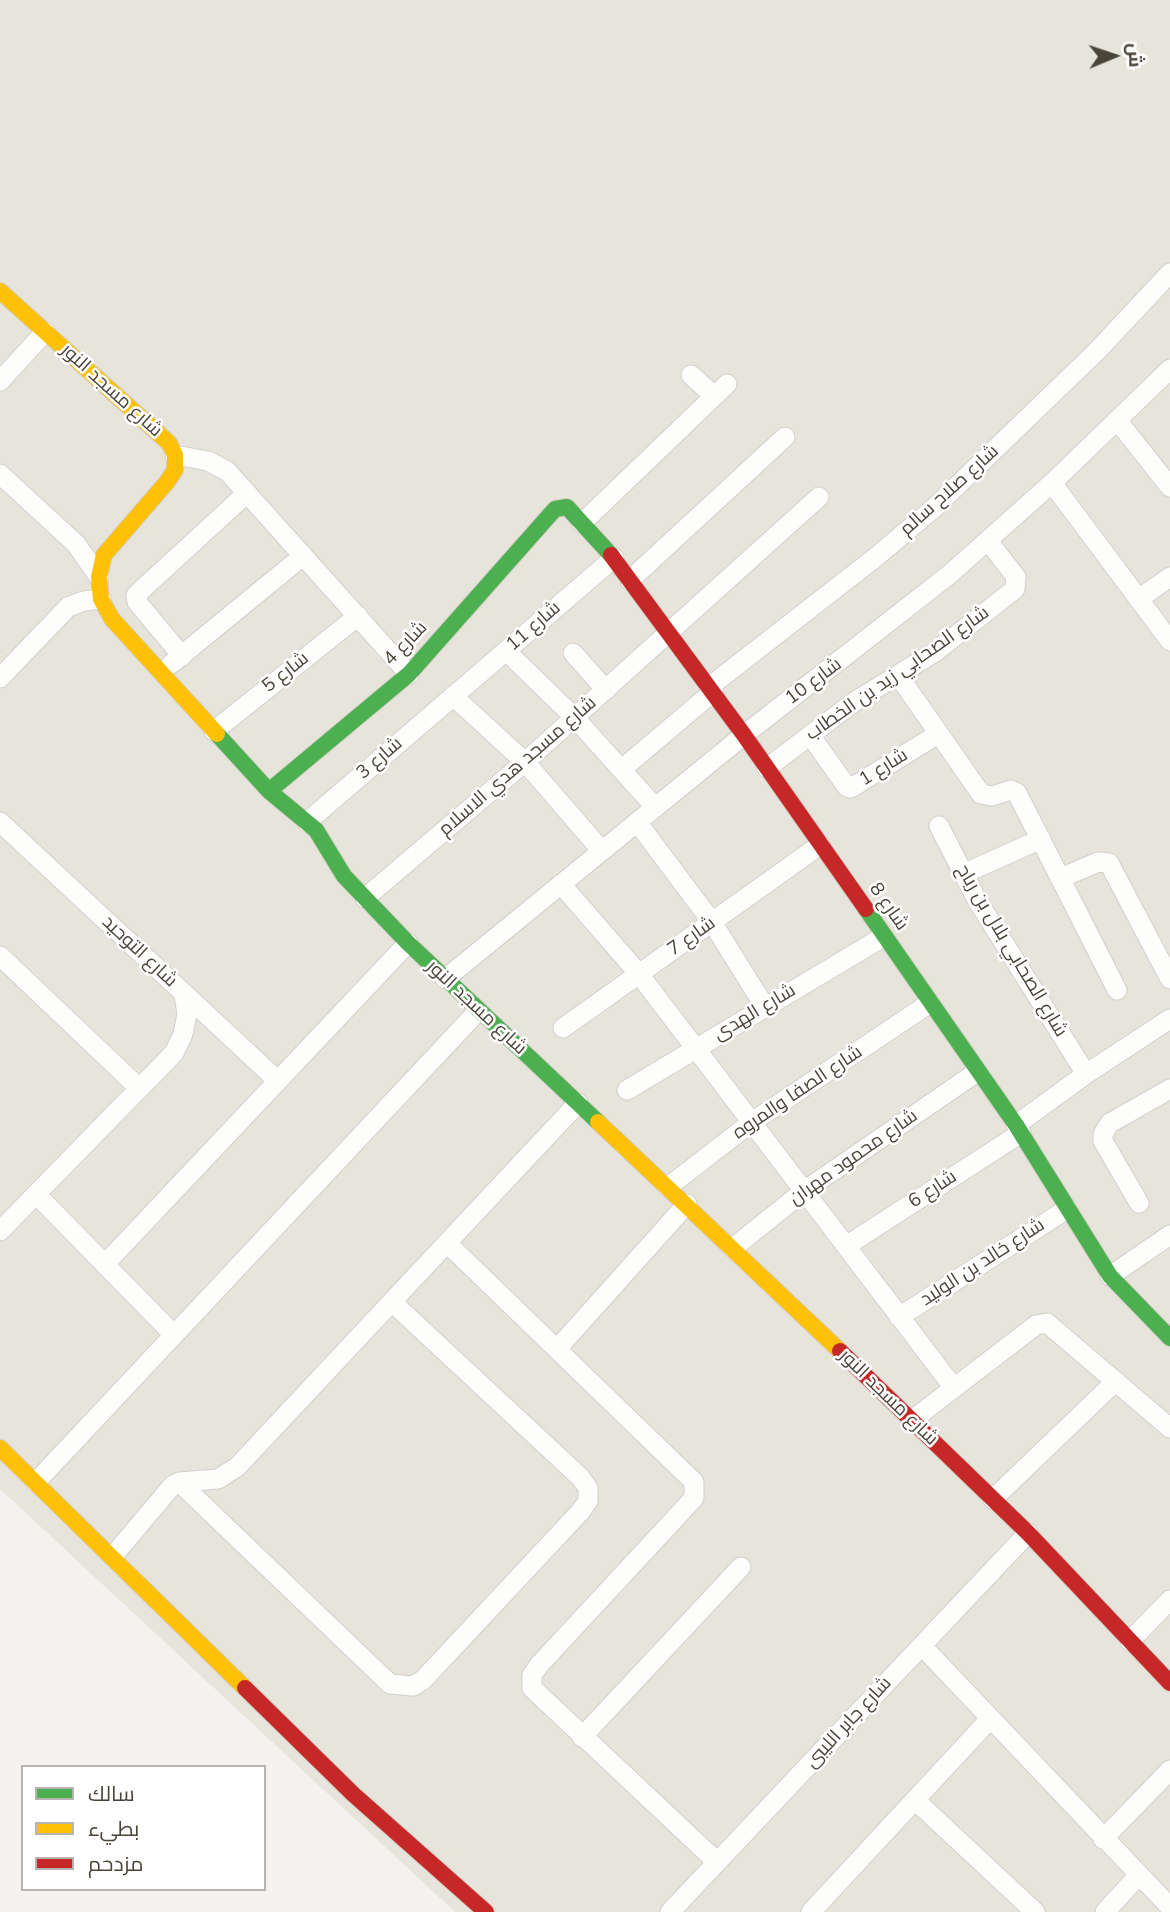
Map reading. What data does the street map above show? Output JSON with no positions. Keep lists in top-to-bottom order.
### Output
{
  "streets": {
    "street": [
      "شارع مسجد النور",
      "شارع صلاح سالم",
      "شارع 11",
      "شارع 4",
      "شارع 5",
      "شارع الصحابي زيد بن الخطاب",
      "شارع 10",
      "شارع 3",
      "شارع مسجد هدي الاسلام",
      "شارع 1",
      "شارع 8",
      "شارع 7",
      "شارع الصحابي بلال بن رباح",
      "شارع التوحيد",
      "شارع الهدى",
      "شارع الصفا والمروه",
      "شارع محمود مهران",
      "شارع 6",
      "شارع خالد بن الوليد",
      "شارع جابر الليبى"
    ]
  },
  "crossings": [
    ["شارع مسجد النور", "شارع 4"],
    ["شارع مسجد النور", "شارع 5"],
    ["شارع مسجد النور", "شارع 10"],
    ["شارع مسجد النور", "شارع 3"],
    ["شارع مسجد النور", "شارع مسجد هدي الاسلام"],
    ["شارع مسجد النور", "شارع الصفا والمروه"],
    ["شارع مسجد النور", "شارع محمود مهران"],
    ["شارع مسجد النور", "شارع جابر الليبى"],
    ["شارع صلاح سالم", "شارع 8"],
    ["شارع 11", "شارع 3"],
    ["شارع 11", "شارع 8"],
    ["شارع 4", "شارع 8"],
    ["شارع الصحابي زيد بن الخطاب", "شارع 10"],
    ["شارع الصحابي زيد بن الخطاب", "شارع 1"],
    ["شارع الصحابي زيد بن الخطاب", "شارع 8"],
    ["شارع 10", "شارع 8"],
    ["شارع مسجد هدي الاسلام", "شارع 8"],
    ["شارع 8", "شارع 7"],
    ["شارع 8", "شارع الهدى"],
    ["شارع 8", "شارع الصفا والمروه"],
    ["شارع 8", "شارع محمود مهران"],
    ["شارع 8", "شارع 6"],
    ["شارع 8", "شارع خالد بن الوليد"],
    ["شارع الصحابي بلال بن رباح", "شارع 6"]
  ],
  "legend": ["سالك", "بطيء", "مزدحم"],
  "north": "right"
}
